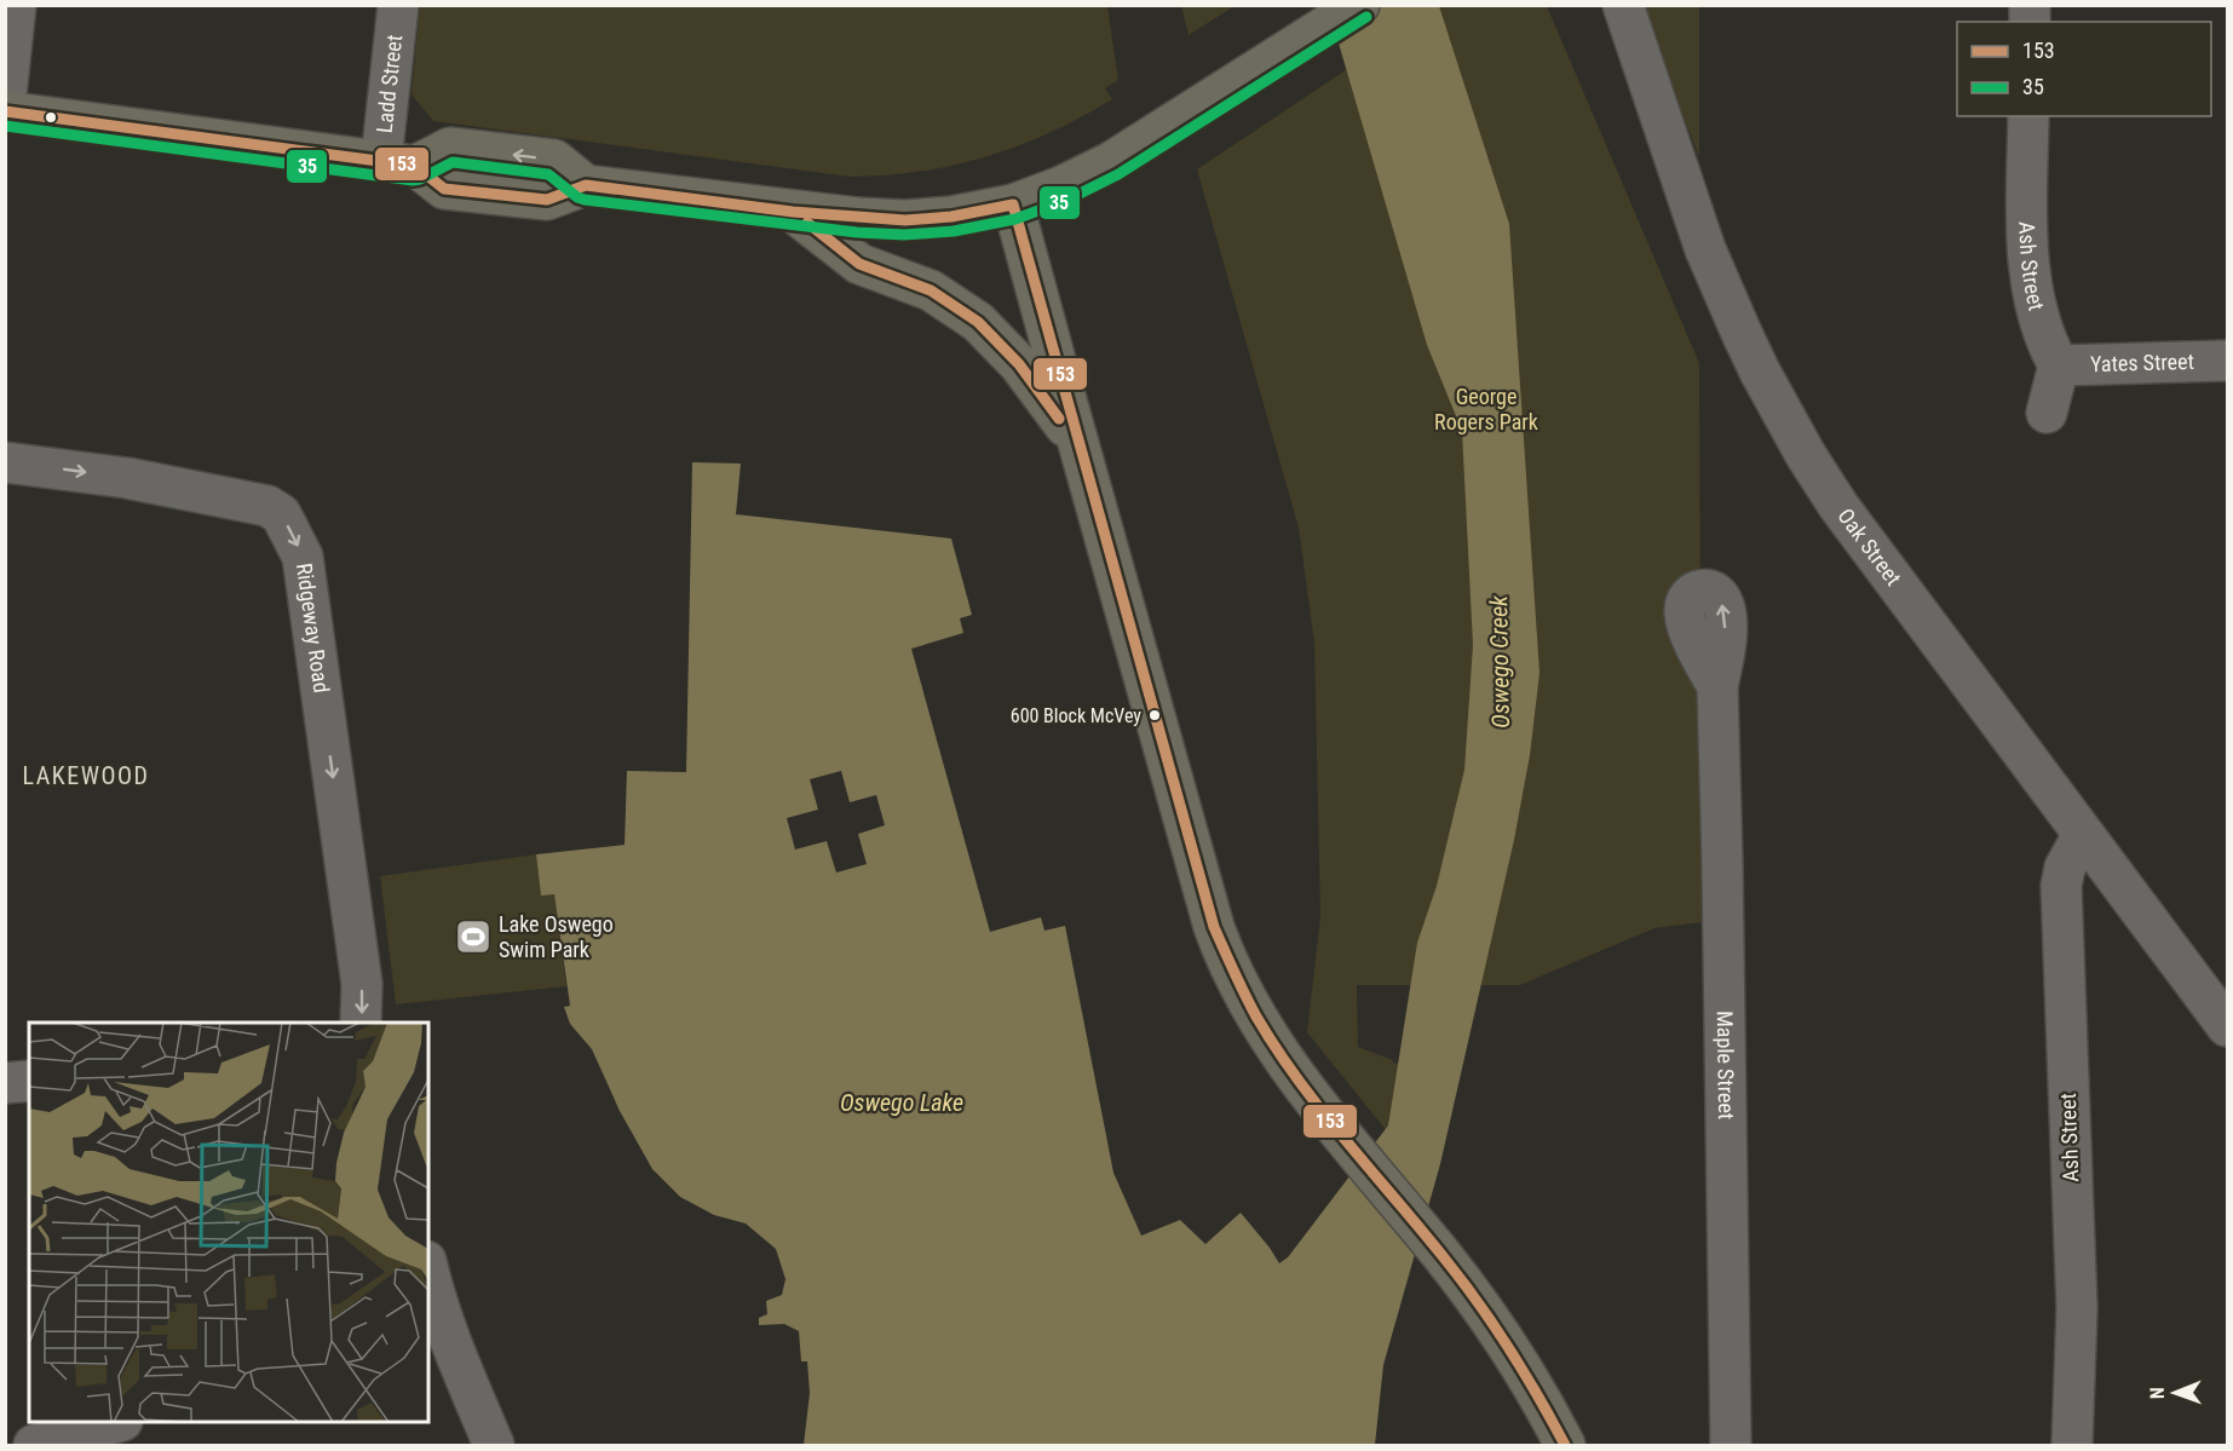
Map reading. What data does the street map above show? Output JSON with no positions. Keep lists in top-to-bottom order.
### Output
{
  "streets": {
    "street": [
      "Ladd Street",
      "Ash Street",
      "Yates Street",
      "Oak Street",
      "Ridgeway Road",
      "Maple Street"
    ]
  },
  "crossings": [
    ["Ash Street", "Yates Street"],
    ["Ash Street", "Oak Street"]
  ],
  "one_way": ["Ridgeway Road"],
  "districts": ["LAKEWOOD"],
  "water": ["Oswego Creek", "Oswego Lake"],
  "parks": ["George Rogers Park"],
  "places": {
    "other": ["600 Block McVey"],
    "sports": ["Lake Oswego Swim Park"]
  },
  "lines": ["transit line 35", "transit line 153"],
  "legend": ["153", "35"],
  "north": "left"
}
